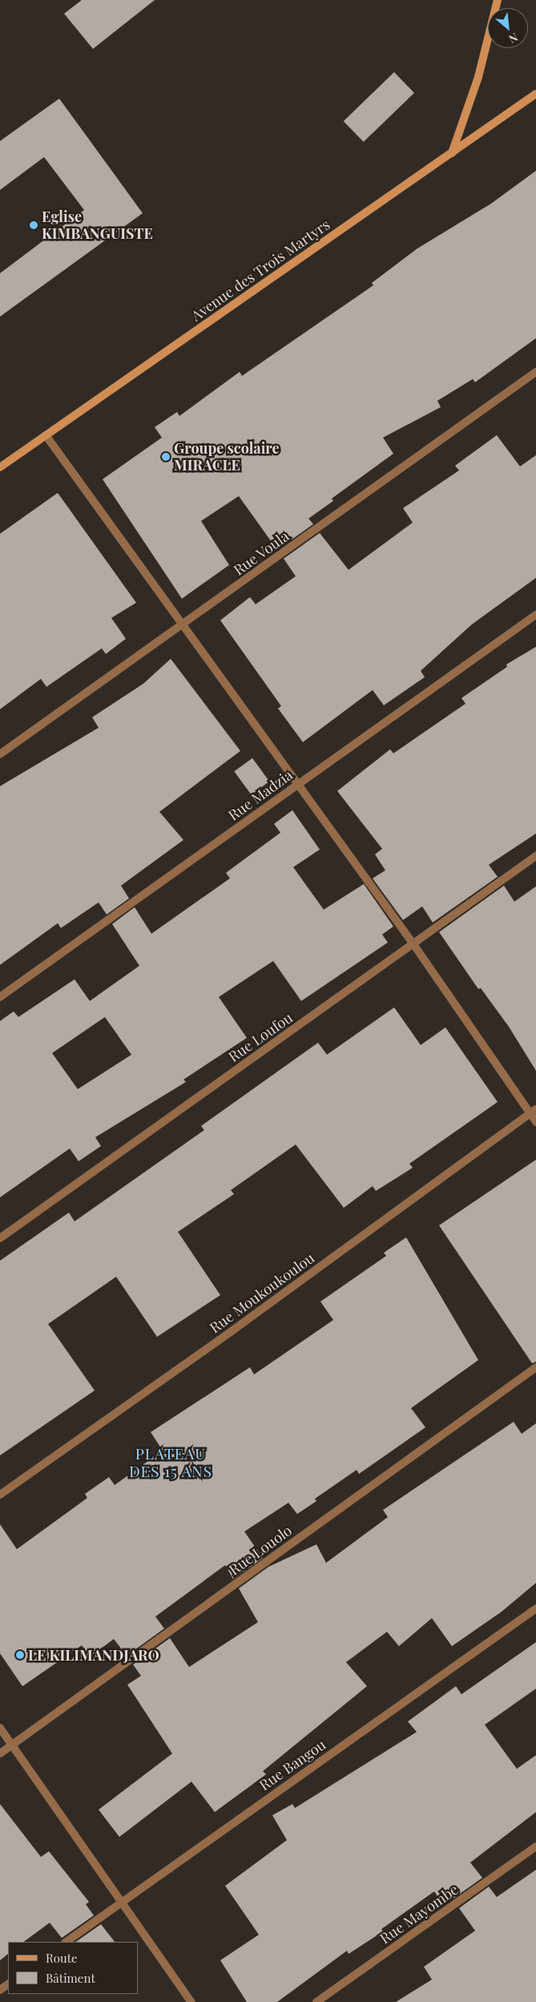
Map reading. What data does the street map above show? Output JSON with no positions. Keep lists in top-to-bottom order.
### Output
{
  "streets": {
    "main road": ["Avenue des Trois Martyrs"],
    "street": [
      "Rue Voula",
      "Rue Madzia",
      "Rue Loufou",
      "Rue Moukoukoulou",
      "Rue Louolo",
      "Rue Bangou",
      "Rue Mayombe"
    ]
  },
  "districts": ["PLATEAU DES 15 ANS"],
  "places": ["Eglise KIMBANGUISTE", "Groupe scolaire MIRACLE", "LE KILIMANDJARO"],
  "legend": ["Route", "Bâtiment"],
  "north": "bottom right"
}
